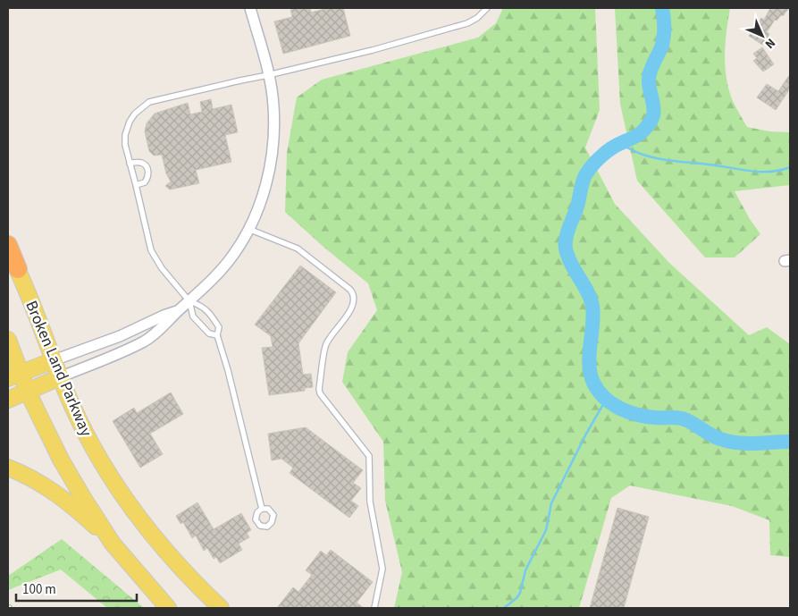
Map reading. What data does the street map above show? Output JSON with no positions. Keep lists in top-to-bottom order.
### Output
{
  "streets": {
    "main road": ["Broken Land Parkway"]
  },
  "scale_bar": "100 m",
  "north": "bottom right"
}
